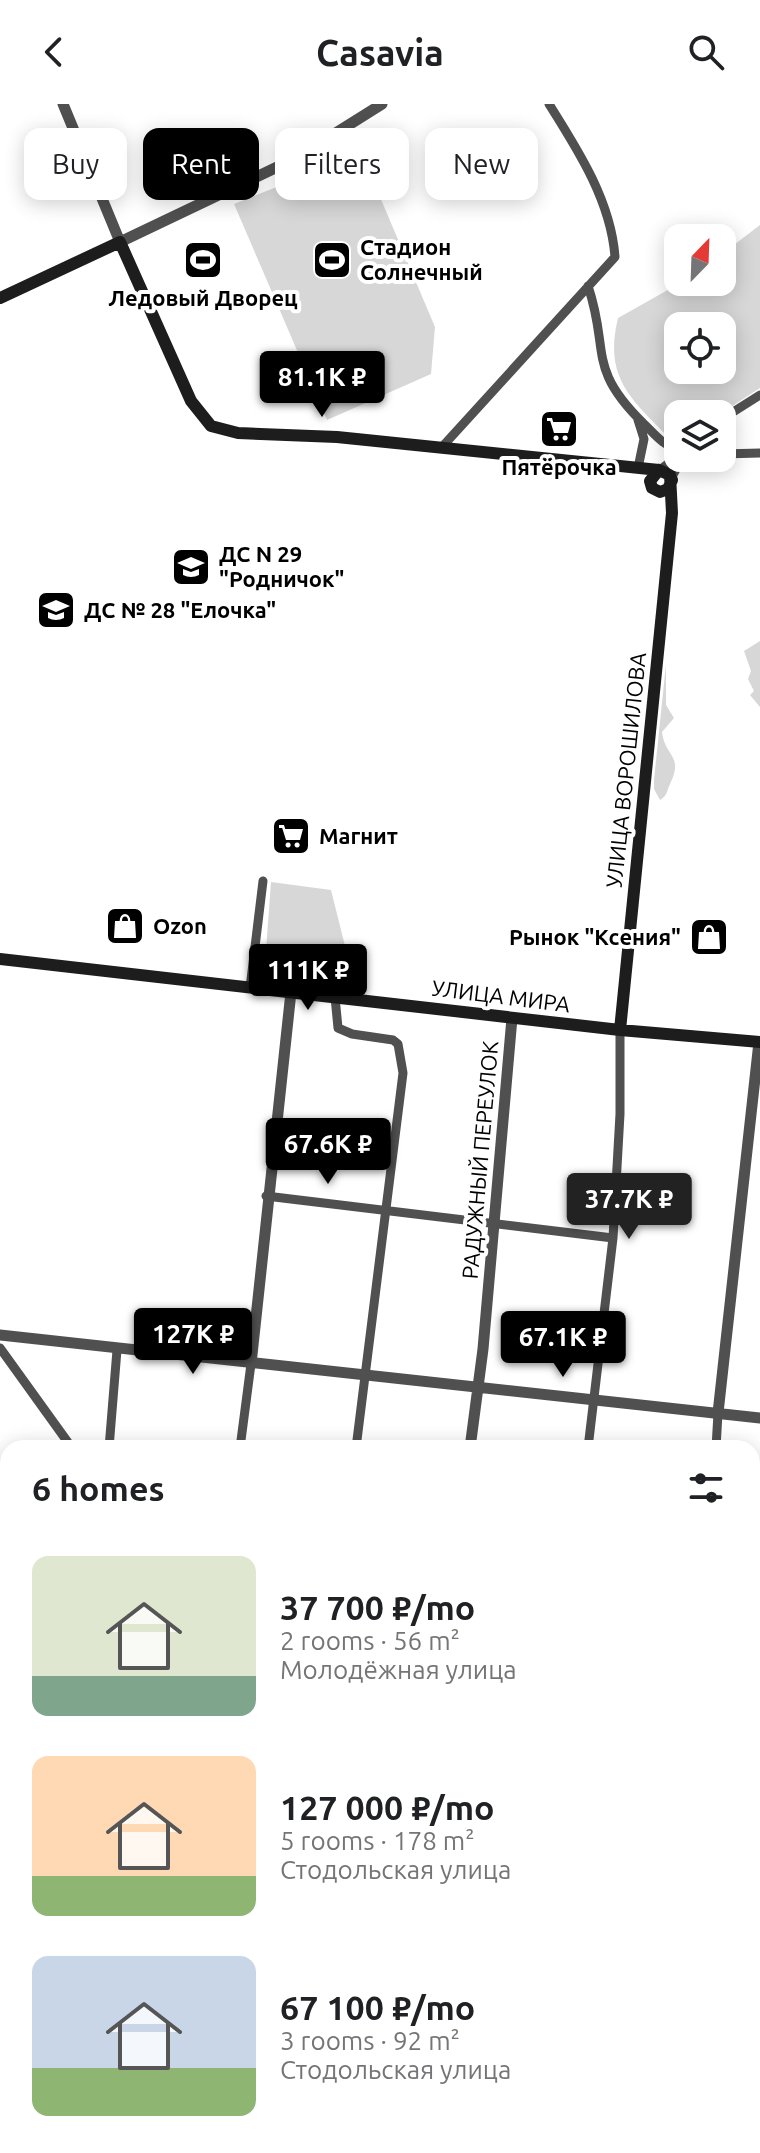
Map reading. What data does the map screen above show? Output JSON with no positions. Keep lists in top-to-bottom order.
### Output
{
  "streets": {
    "main road": ["УЛИЦА ВОРОШИЛОВА", "УЛИЦА МИРА"],
    "street": ["РАДУЖНЫЙ ПЕРЕУЛОК"]
  },
  "crossings": [
    ["УЛИЦА ВОРОШИЛОВА", "УЛИЦА МИРА"],
    ["УЛИЦА МИРА", "РАДУЖНЫЙ ПЕРЕУЛОК"]
  ],
  "places": {
    "sports": ["Ледовый Дворец", "Стадион Солнечный"],
    "supermarket": ["Пятёрочка", "Магнит"],
    "school or university": ["ДС N 29 \"Родничок\"", "ДС № 28 \"Елочка\""],
    "shop": ["Ozon", "Рынок \"Ксения\""]
  },
  "north": "top right",
  "page": {
    "header": "Casavia",
    "chip": [
      "Buy",
      "Rent",
      "Filters",
      "New"
    ],
    "price": [
      "81.1K ₽",
      "111K ₽",
      "67.6K ₽",
      "37.7K ₽",
      "127K ₽",
      "67.1K ₽"
    ],
    "heading": "6 homes",
    "list": [
      {
        "name": "37 700 ₽/mo",
        "note": "2 rooms · 56 m² · Молодёжная улица"
      },
      {
        "name": "127 000 ₽/mo",
        "note": "5 rooms · 178 m² · Стодольская улица"
      },
      {
        "name": "67 100 ₽/mo",
        "note": "3 rooms · 92 m² · Стодольская улица"
      }
    ]
  }
}
